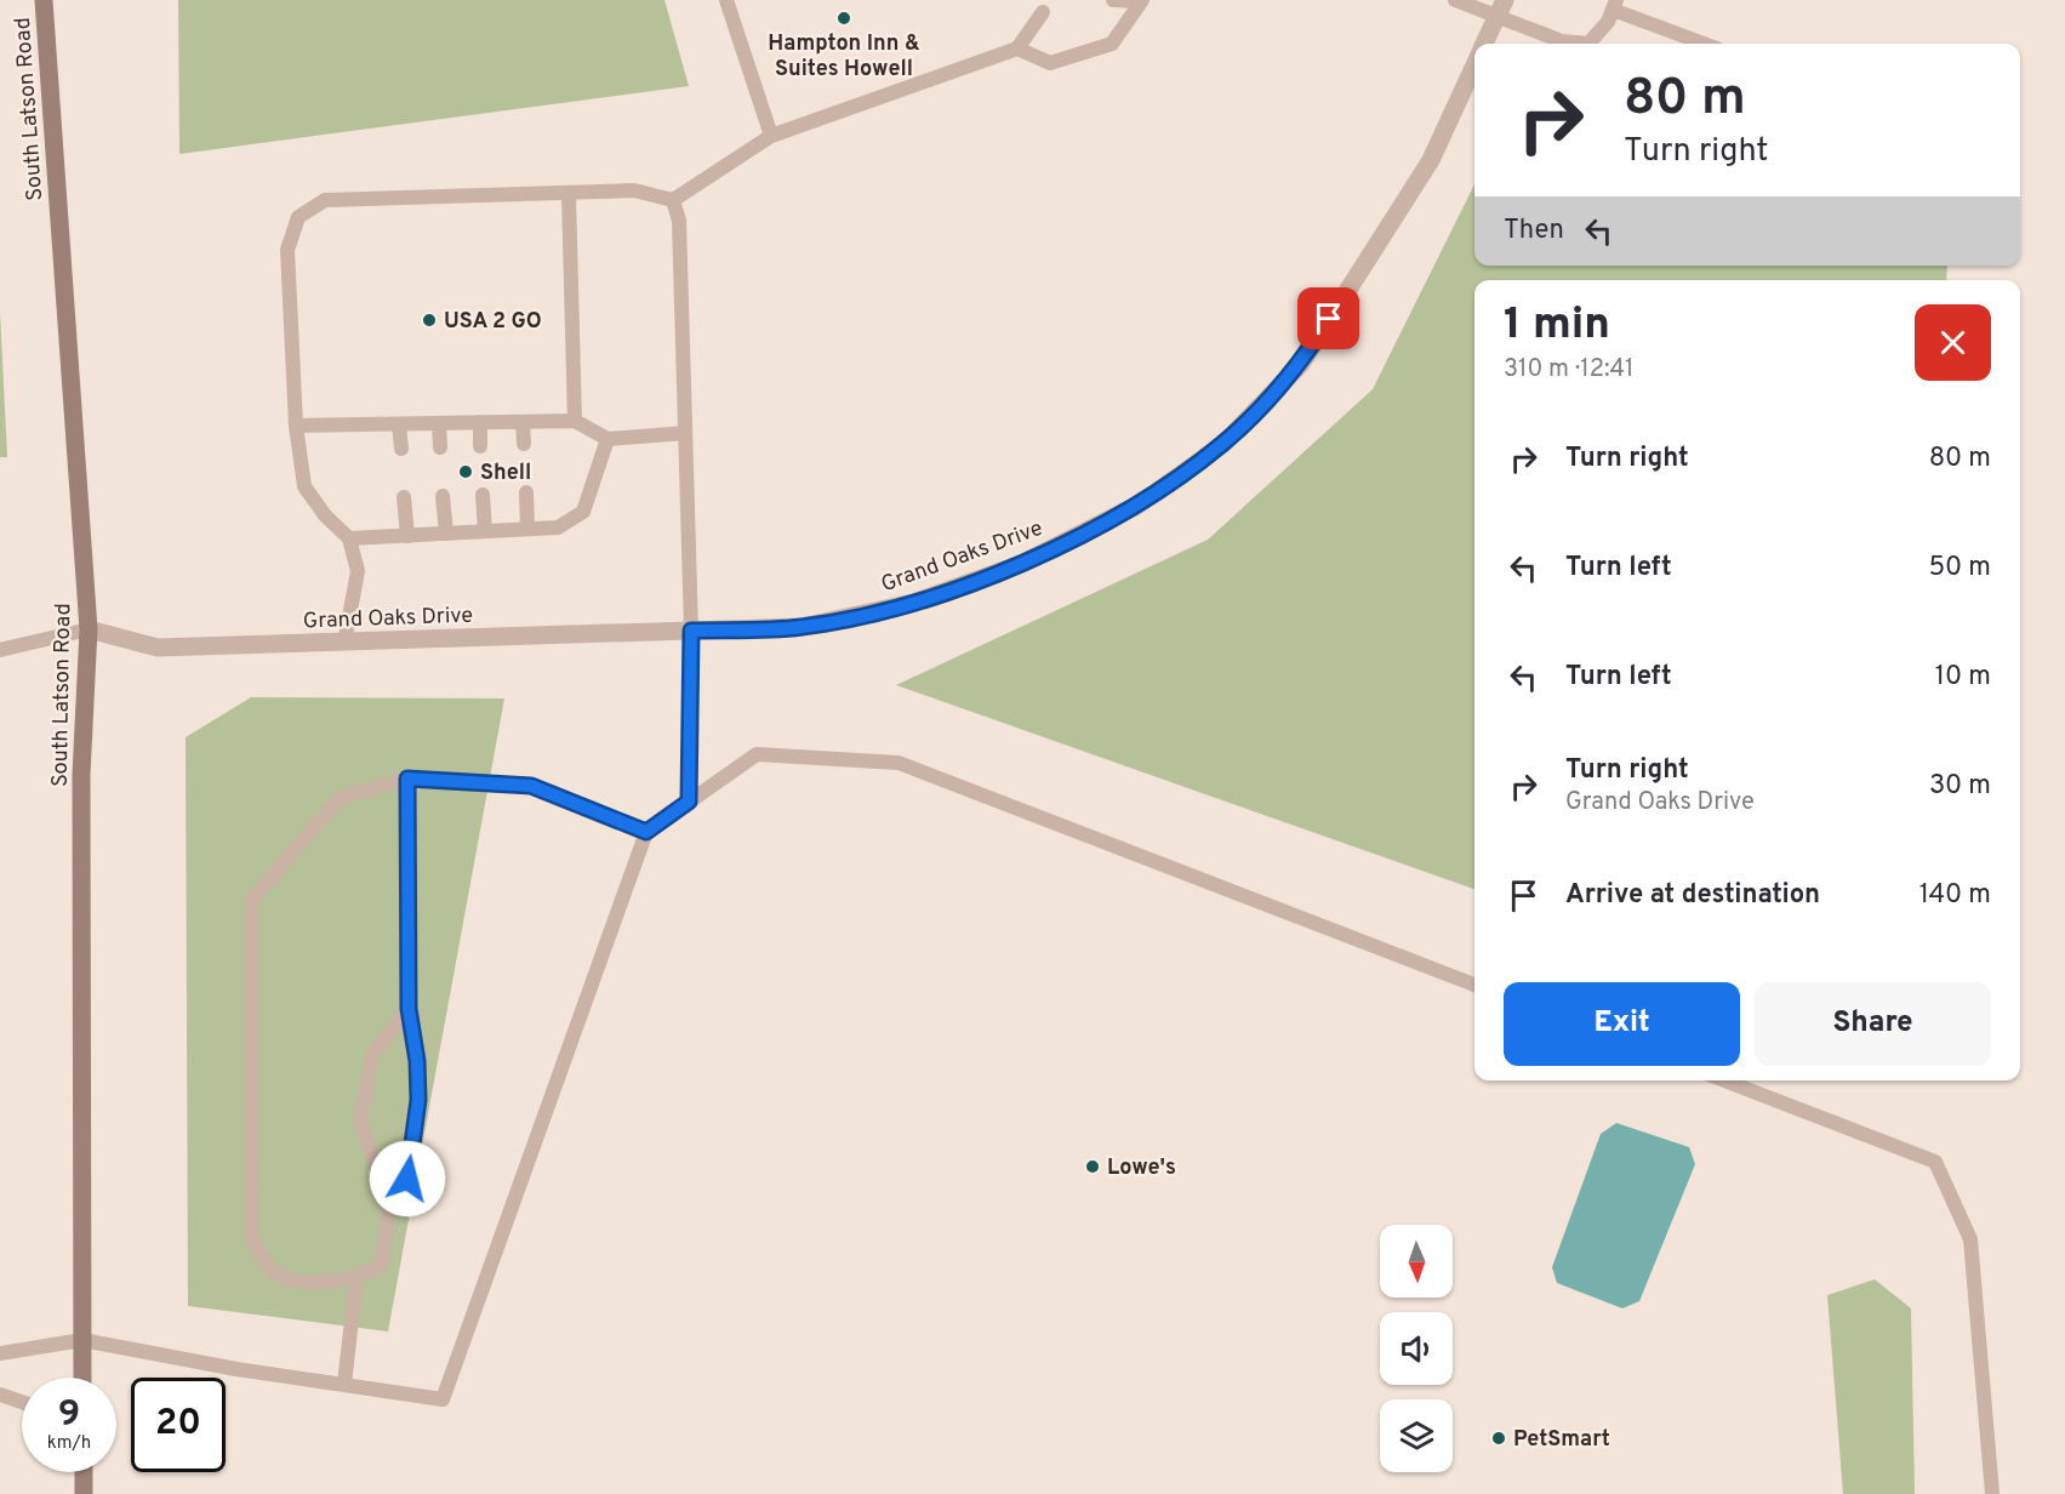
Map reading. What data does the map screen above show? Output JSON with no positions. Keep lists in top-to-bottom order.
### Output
{
  "streets": {
    "main road": ["South Latson Road"],
    "street": ["Grand Oaks Drive"]
  },
  "crossings": [
    ["South Latson Road", "Grand Oaks Drive"]
  ],
  "places": [
    "Hampton Inn & Suites Howell",
    "USA 2 GO",
    "Shell",
    "Lowe's",
    "PetSmart"
  ],
  "north": "bottom",
  "page": {
    "turn": ["80 m", "Turn right"],
    "then": "Then",
    "heading": ["1 min", "310 m · 12:41"],
    "list": [
      {
        "name": "Turn right",
        "value": "80 m"
      },
      {
        "name": "Turn left",
        "value": "50 m"
      },
      {
        "name": "Turn left",
        "value": "10 m"
      },
      {
        "name": "Turn right",
        "note": "Grand Oaks Drive",
        "value": "30 m"
      },
      {
        "name": "Arrive at destination",
        "value": "140 m"
      }
    ],
    "buttons": ["Exit", "Share"],
    "speed": "9 km/h",
    "limit": "20"
  }
}
